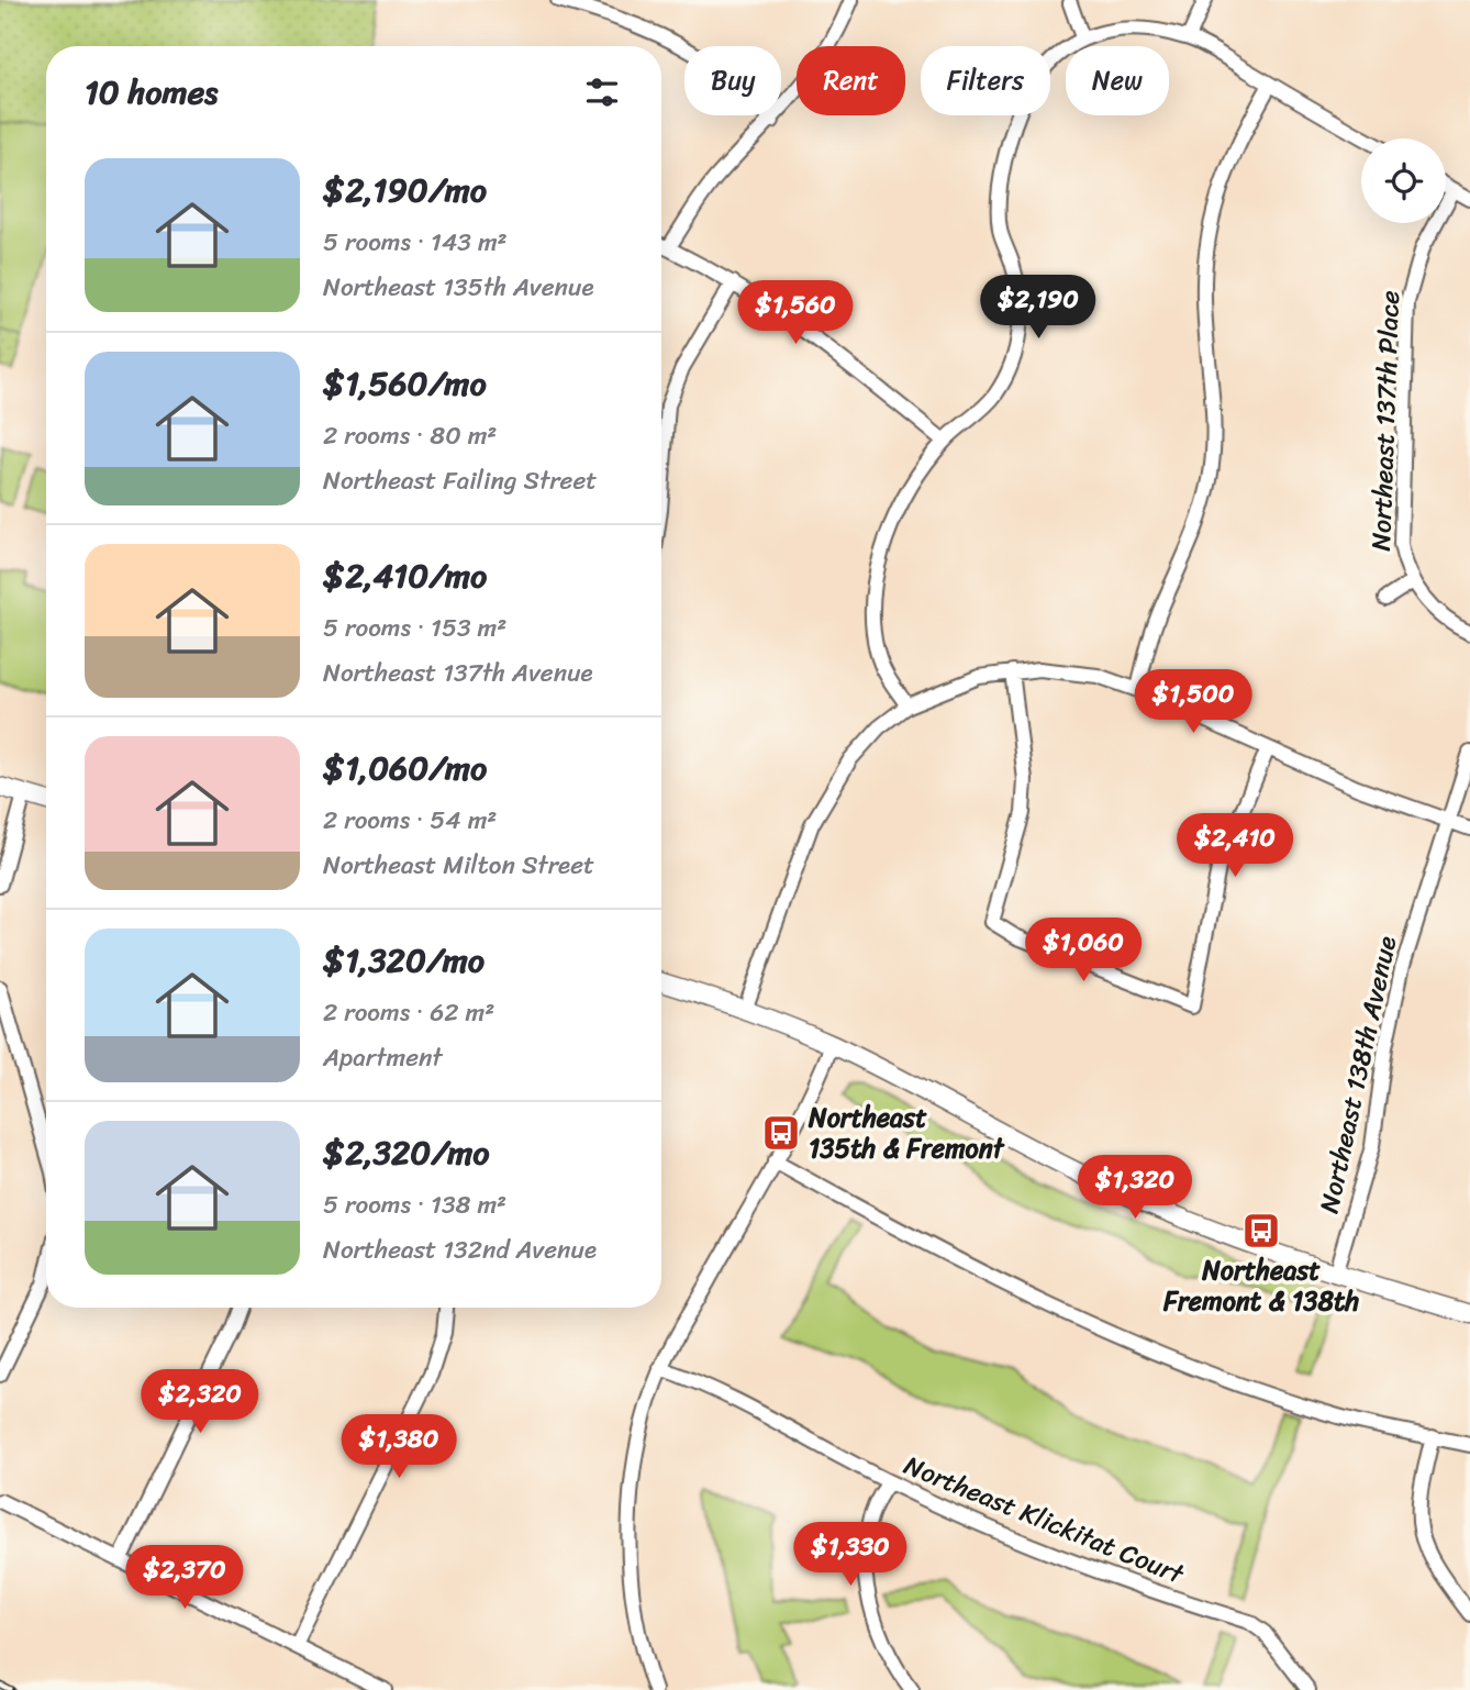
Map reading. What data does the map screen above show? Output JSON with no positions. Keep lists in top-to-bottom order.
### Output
{
  "streets": {
    "street": ["Northeast 137th Place", "Northeast 138th Avenue", "Northeast Klickitat Court"]
  },
  "places": {
    "bus stop": ["Northeast 135th & Fremont", "Northeast Fremont & 138th"]
  },
  "page": {
    "chip": [
      "Buy",
      "Rent",
      "Filters",
      "New"
    ],
    "heading": "10 homes",
    "list": [
      {
        "name": "$2,190/mo",
        "note": "5 rooms · 143 m² · Northeast 135th Avenue"
      },
      {
        "name": "$1,560/mo",
        "note": "2 rooms · 80 m² · Northeast Failing Street"
      },
      {
        "name": "$2,410/mo",
        "note": "5 rooms · 153 m² · Northeast 137th Avenue"
      },
      {
        "name": "$1,060/mo",
        "note": "2 rooms · 54 m² · Northeast Milton Street"
      },
      {
        "name": "$1,320/mo",
        "note": "2 rooms · 62 m² · Apartment"
      },
      {
        "name": "$2,320/mo",
        "note": "5 rooms · 138 m² · Northeast 132nd Avenue"
      }
    ],
    "price": [
      "$2,190",
      "$1,560",
      "$1,500",
      "$2,410",
      "$1,060",
      "$1,320",
      "$2,320",
      "$1,380",
      "$1,330",
      "$2,370"
    ]
  }
}
